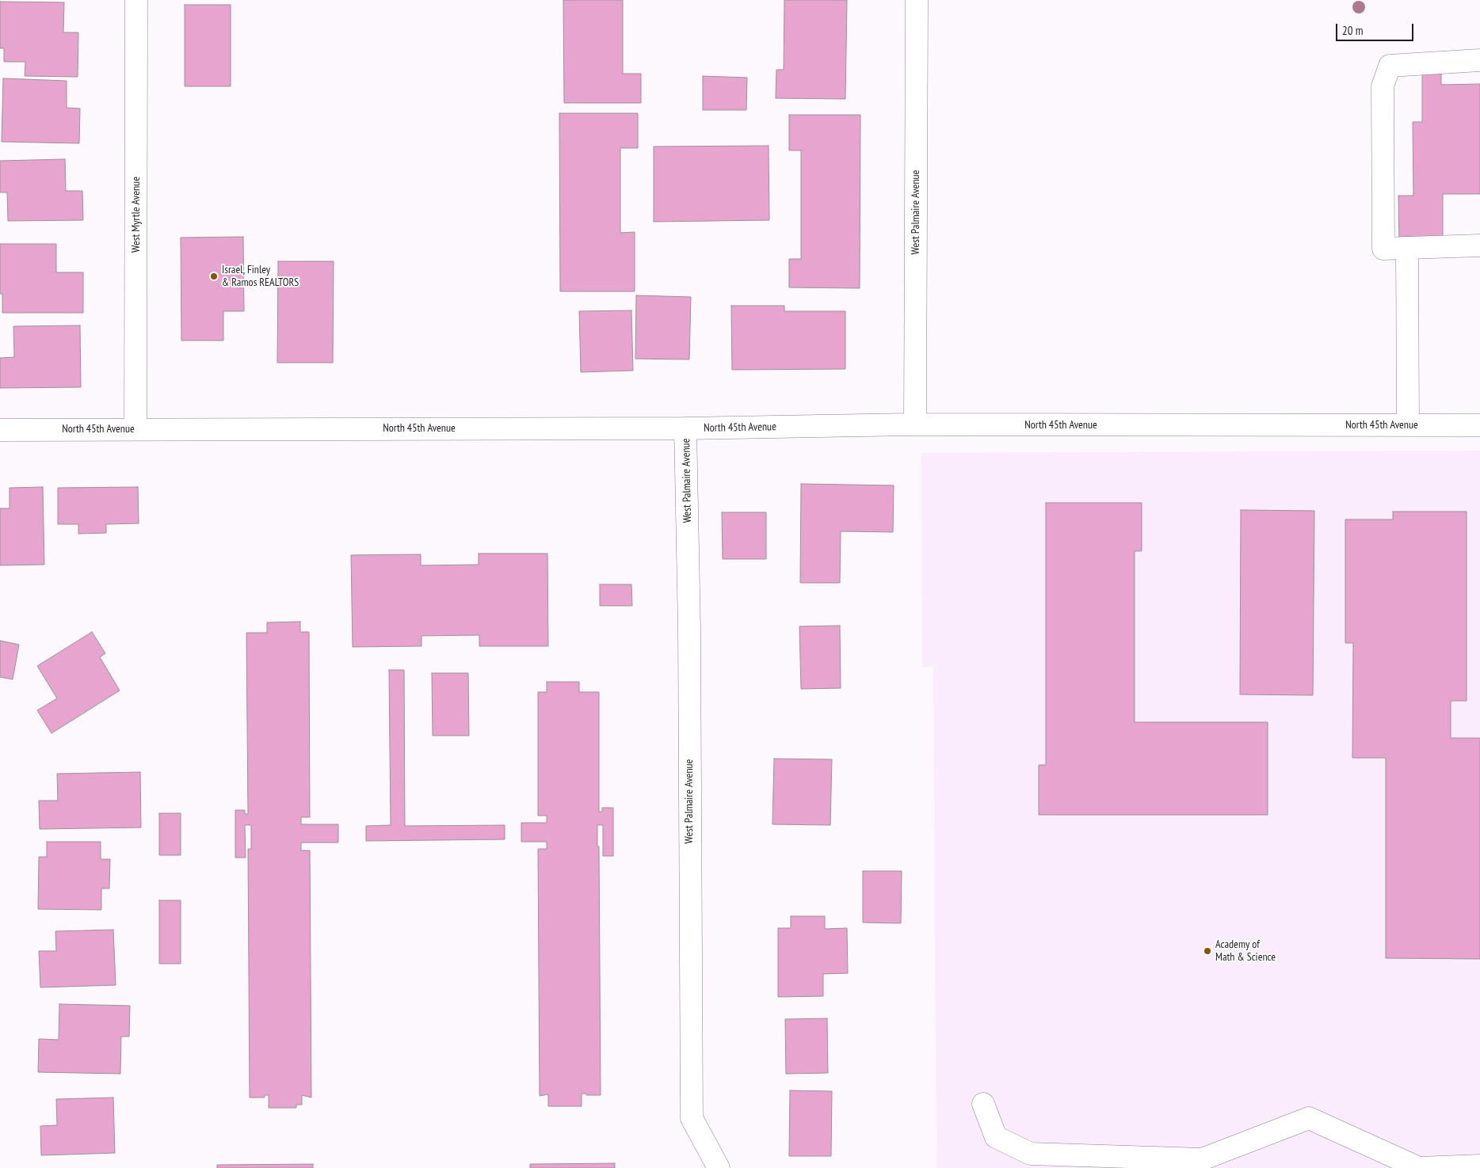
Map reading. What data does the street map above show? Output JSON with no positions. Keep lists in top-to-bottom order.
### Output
{
  "streets": {
    "street": ["West Palmaire Avenue", "West Myrtle Avenue", "North 45th Avenue"]
  },
  "crossings": [
    ["West Palmaire Avenue", "North 45th Avenue"],
    ["West Myrtle Avenue", "North 45th Avenue"]
  ],
  "places": ["Israel, Finley & Ramos REALTORS", "Academy of Math & Science"],
  "scale_bar": "20 m"
}
